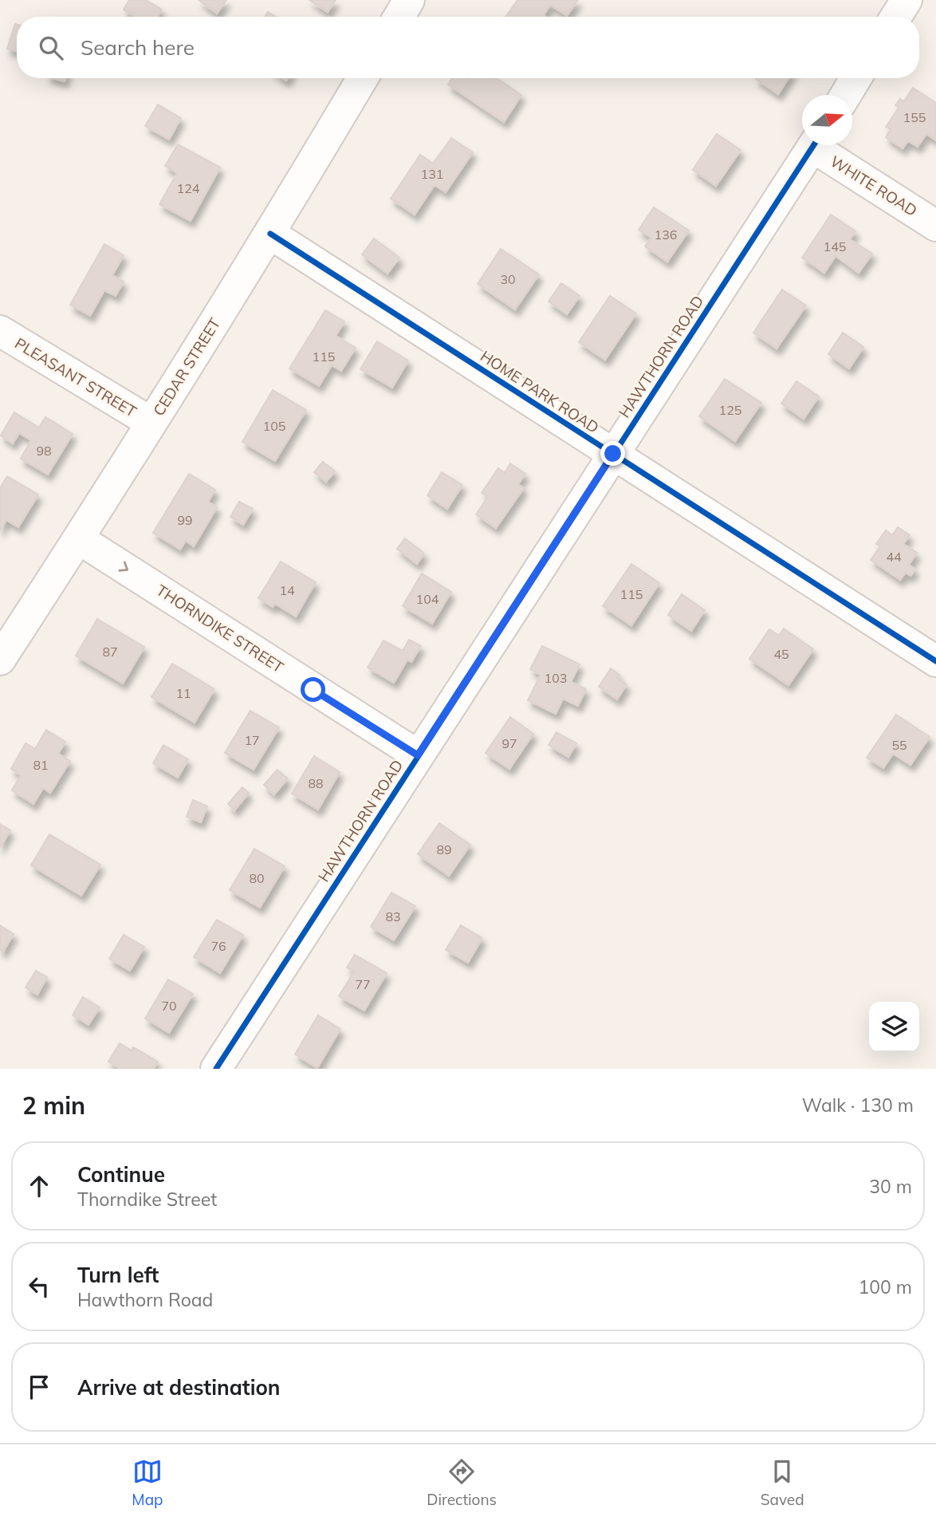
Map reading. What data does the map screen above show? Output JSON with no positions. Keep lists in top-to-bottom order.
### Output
{
  "streets": {
    "street": [
      "WHITE ROAD",
      "HAWTHORN ROAD",
      "CEDAR STREET",
      "PLEASANT STREET",
      "HOME PARK ROAD",
      "THORNDIKE STREET"
    ]
  },
  "crossings": [
    ["HAWTHORN ROAD", "HOME PARK ROAD"],
    ["HAWTHORN ROAD", "THORNDIKE STREET"],
    ["CEDAR STREET", "PLEASANT STREET"],
    ["CEDAR STREET", "HOME PARK ROAD"],
    ["CEDAR STREET", "THORNDIKE STREET"]
  ],
  "one_way": ["THORNDIKE STREET"],
  "house_numbers": [
    "155",
    "131",
    "124",
    "136",
    "145",
    "30",
    "115",
    "125",
    "105",
    "98",
    "99",
    "44",
    "14",
    "115",
    "104",
    "87",
    "45",
    "103",
    "11",
    "17",
    "97",
    "55",
    "81",
    "88",
    "89",
    "80",
    "83",
    "76",
    "77",
    "70"
  ],
  "north": "right",
  "page": {
    "search": "Search here",
    "heading": ["2 min", "Walk · 130 m"],
    "list": [
      ["Continue", "Thorndike Street", "30 m"],
      ["Turn left", "Hawthorn Road", "100 m"],
      "Arrive at destination"
    ],
    "nav": ["Map", "Directions", "Saved"]
  }
}
